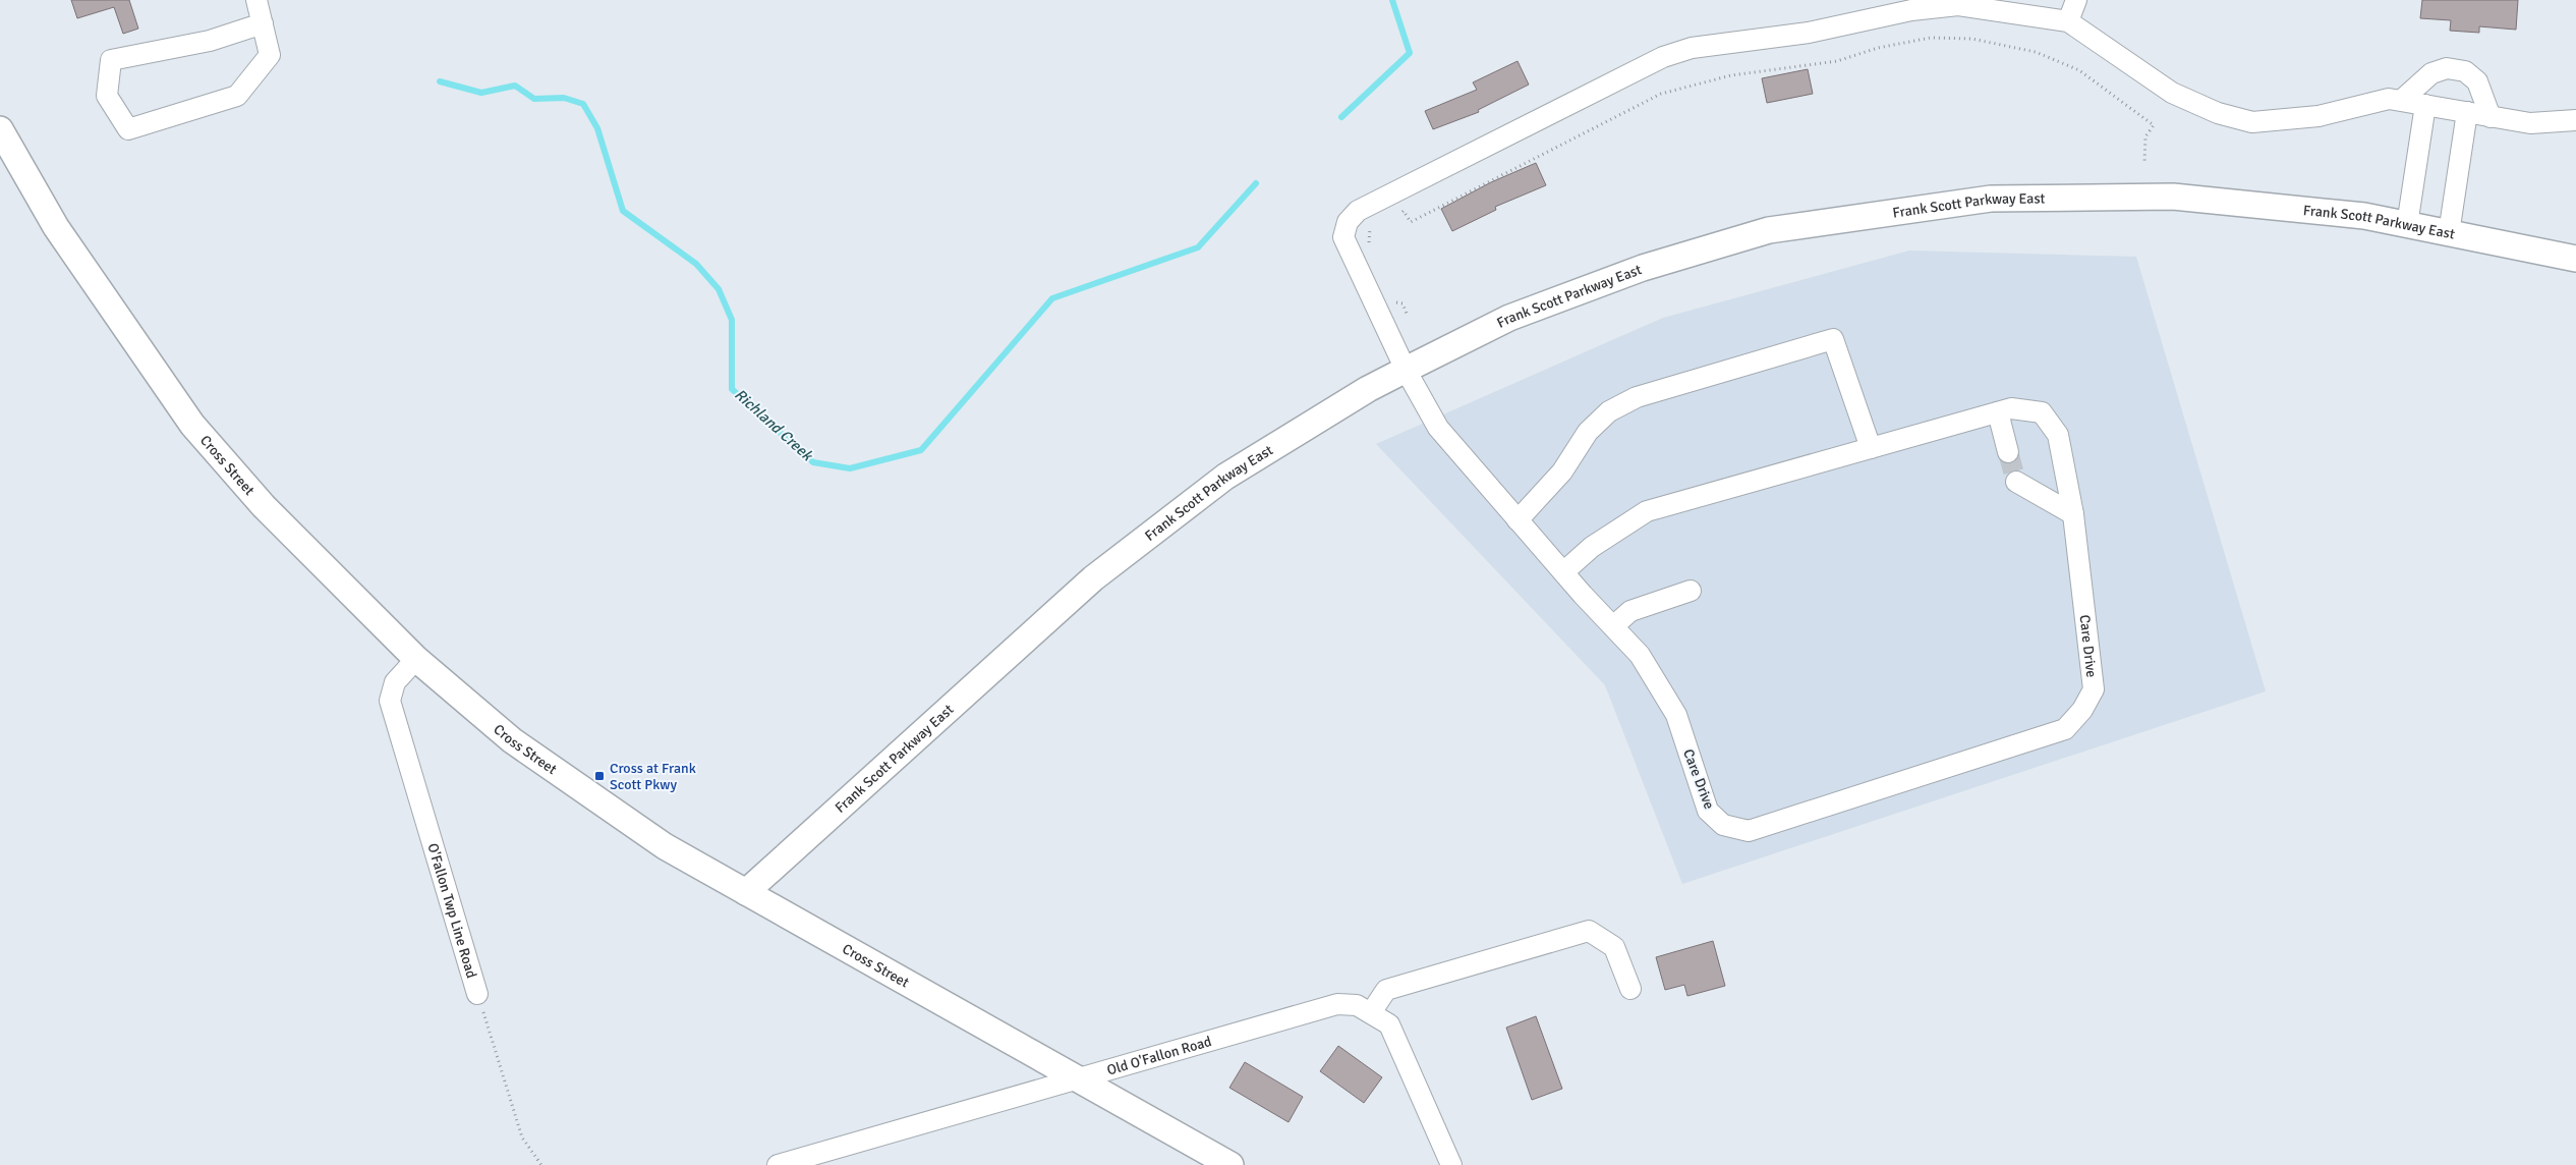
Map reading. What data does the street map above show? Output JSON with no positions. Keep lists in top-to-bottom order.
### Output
{
  "streets": {
    "main road": ["Frank Scott Parkway East", "Cross Street"],
    "street": ["Care Drive", "O'Fallon Twp Line Road", "Old O'Fallon Road"]
  },
  "crossings": [
    ["Frank Scott Parkway East", "Cross Street"],
    ["Frank Scott Parkway East", "Care Drive"],
    ["Cross Street", "O'Fallon Twp Line Road"],
    ["Cross Street", "Old O'Fallon Road"]
  ],
  "water": ["Richland Creek"],
  "places": {
    "transit": ["Cross at Frank Scott Pkwy"]
  }
}
